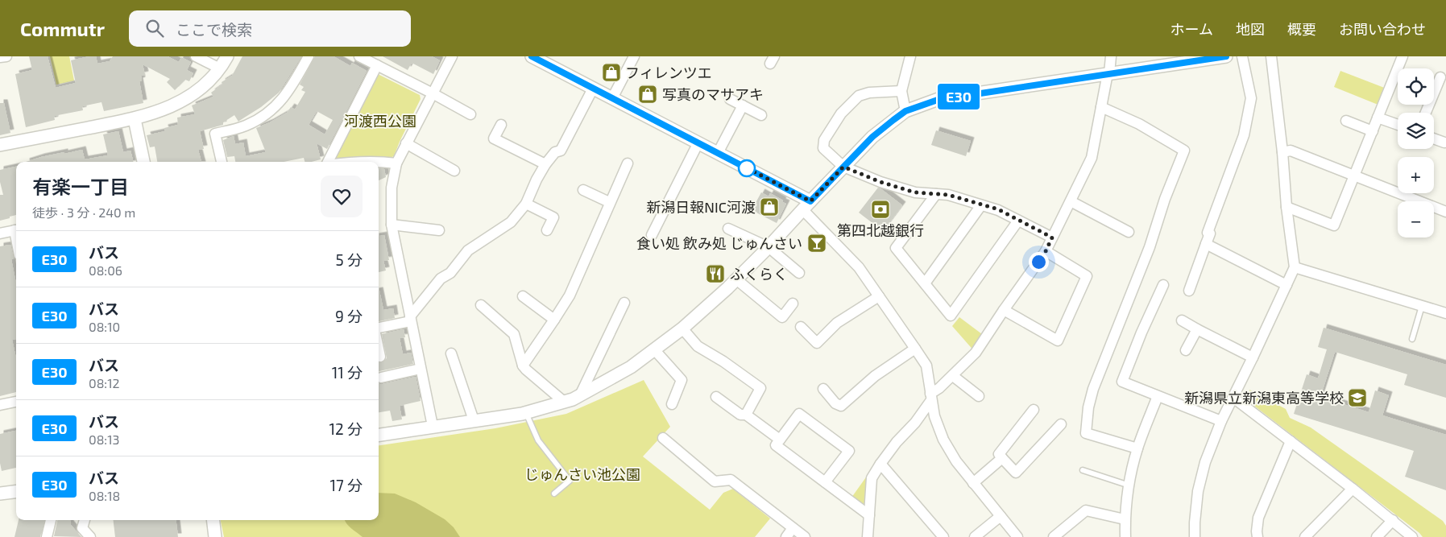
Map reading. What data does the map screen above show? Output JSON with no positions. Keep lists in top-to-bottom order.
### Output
{
  "parks": ["河渡西公園", "じゅんさい池公園"],
  "places": {
    "shop": ["フィレンツエ", "写真のマサアキ", "新潟日報NIC河渡"],
    "bank": ["第四北越銀行"],
    "bar": ["食い処 飲み処 じゅんさい"],
    "restaurant": ["ふくらく"],
    "school or university": ["新潟県立新潟東高等学校"]
  },
  "lines": ["bus line E30"],
  "page": {
    "header": "Commutr",
    "search": "ここで検索",
    "nav": [
      "ホーム",
      "地図",
      "概要",
      "お問い合わせ"
    ],
    "on_map": "E30",
    "map_buttons": ["+", "−"],
    "heading": ["有楽一丁目", "徒歩 · 3 分 · 240 m"],
    "list": [
      {
        "mark": "E30",
        "name": "バス",
        "note": "08:06",
        "value": "5 分"
      },
      {
        "mark": "E30",
        "name": "バス",
        "note": "08:10",
        "value": "9 分"
      },
      {
        "mark": "E30",
        "name": "バス",
        "note": "08:12",
        "value": "11 分"
      },
      {
        "mark": "E30",
        "name": "バス",
        "note": "08:13",
        "value": "12 分"
      },
      {
        "mark": "E30",
        "name": "バス",
        "note": "08:18",
        "value": "17 分"
      }
    ]
  }
}
